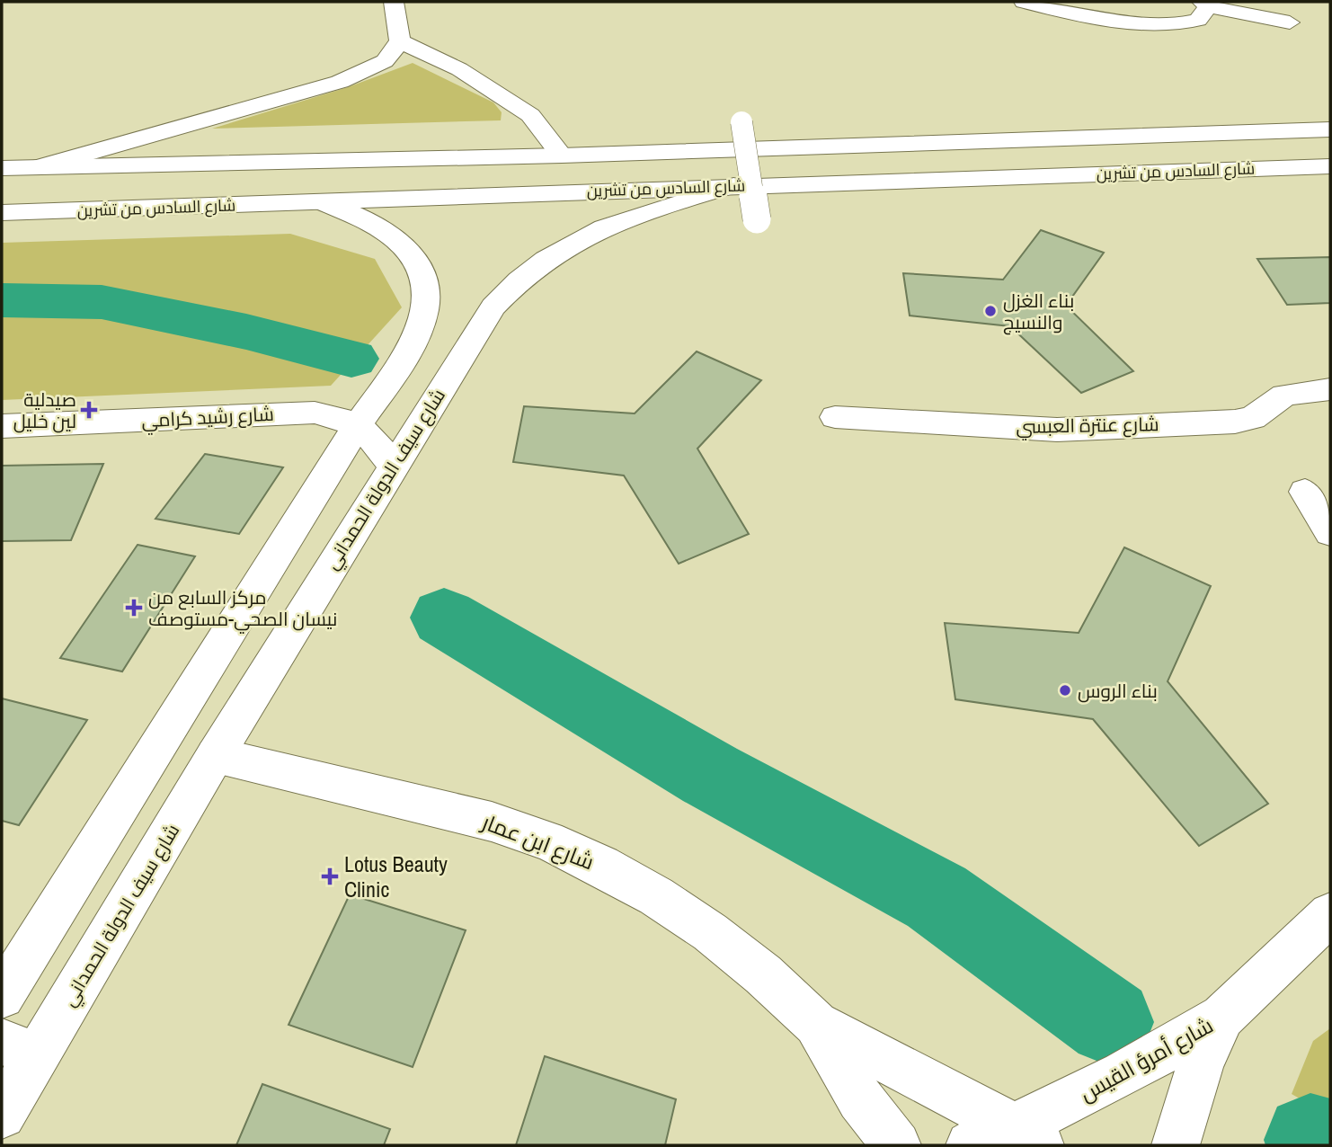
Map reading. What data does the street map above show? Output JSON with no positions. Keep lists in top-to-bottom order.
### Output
{
  "streets": {
    "main road": [
      "شارع السادس من تشرين",
      "شارع رشيد كرامي",
      "شارع عنترة العبسي",
      "شارع سيف الدولة الحمداني",
      "شارع ابن عمار",
      "شارع أمرؤ القيس"
    ]
  },
  "crossings": [
    ["شارع السادس من تشرين", "شارع سيف الدولة الحمداني"],
    ["شارع رشيد كرامي", "شارع سيف الدولة الحمداني"],
    ["شارع سيف الدولة الحمداني", "شارع ابن عمار"],
    ["شارع ابن عمار", "شارع أمرؤ القيس"]
  ],
  "places": {
    "other": ["بناء الغزل والنسيج", "بناء الروس"],
    "health": ["صيدلية لين خليل", "مركز السابع من نيسان الصحي-مستوصف", "Lotus Beauty Clinic"]
  }
}
